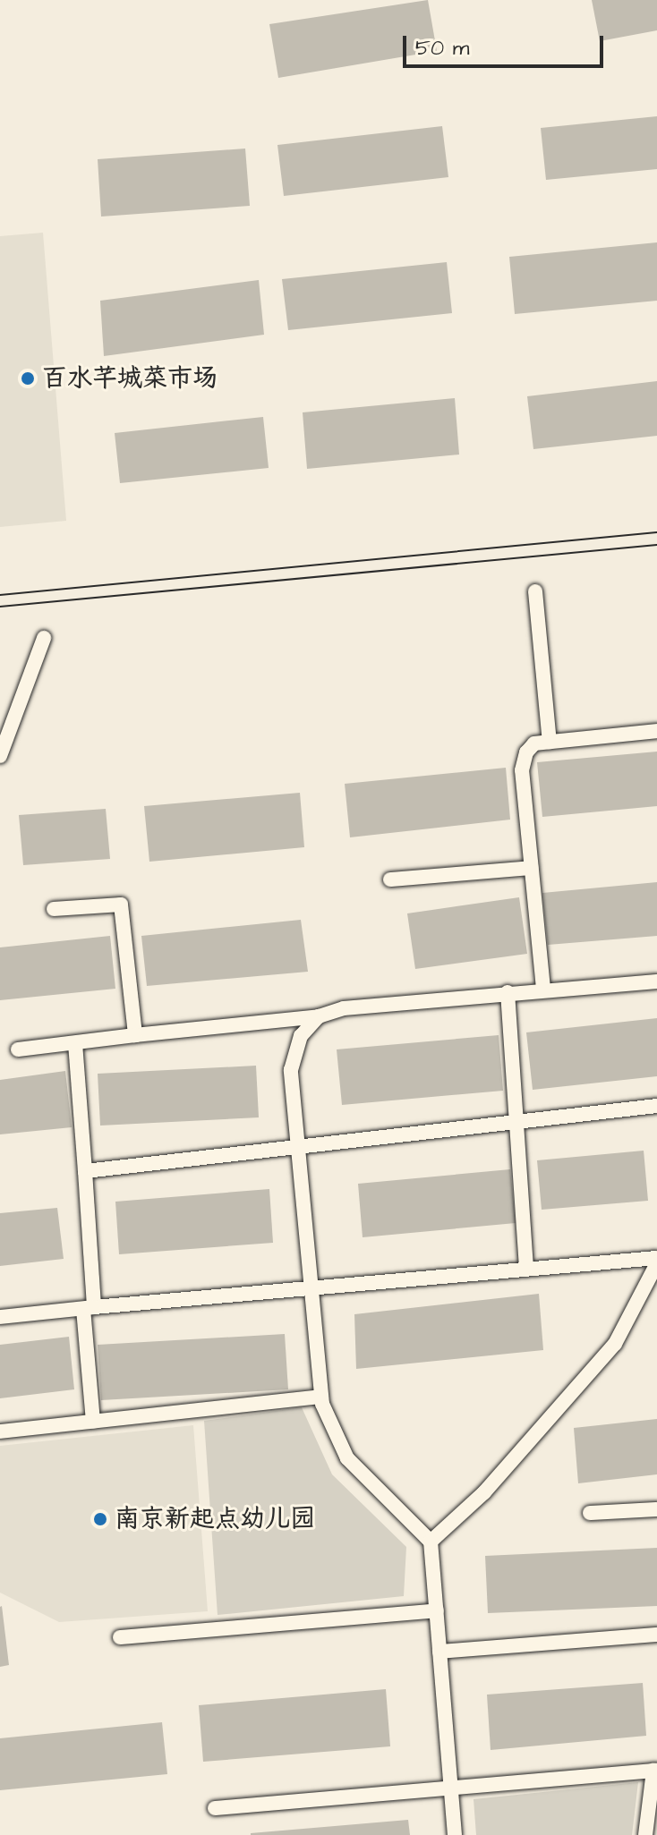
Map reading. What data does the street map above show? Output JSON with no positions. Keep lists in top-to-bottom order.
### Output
{
  "places": ["百水芊城菜市场", "南京新起点幼儿园"],
  "scale_bar": "50 m"
}
